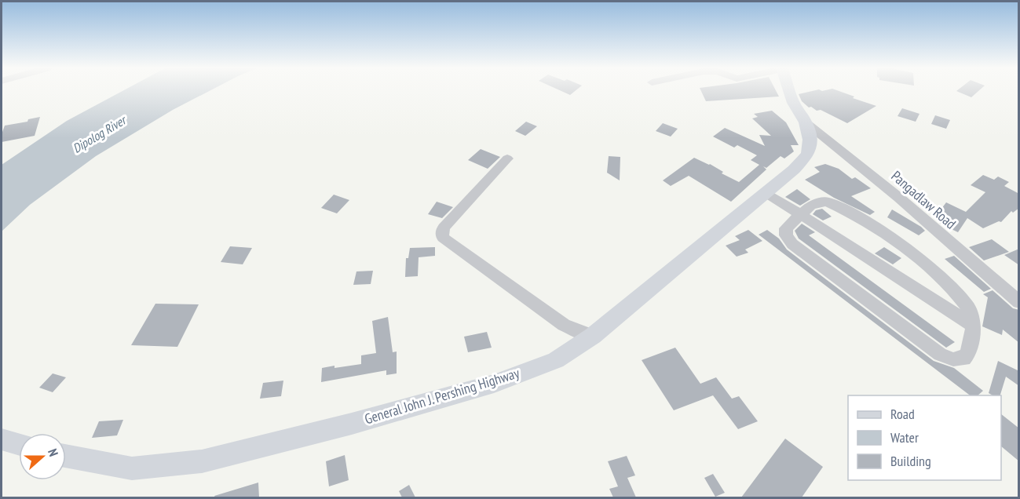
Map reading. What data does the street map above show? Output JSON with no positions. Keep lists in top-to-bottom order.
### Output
{
  "streets": {
    "main road": ["General John J. Pershing Highway"],
    "street": ["Pangadlaw Road"]
  },
  "crossings": [
    ["Pangadlaw Road", "General John J. Pershing Highway"]
  ],
  "water": ["Dipolog River"],
  "legend": ["Road", "Water", "Building"],
  "north": "right"
}
